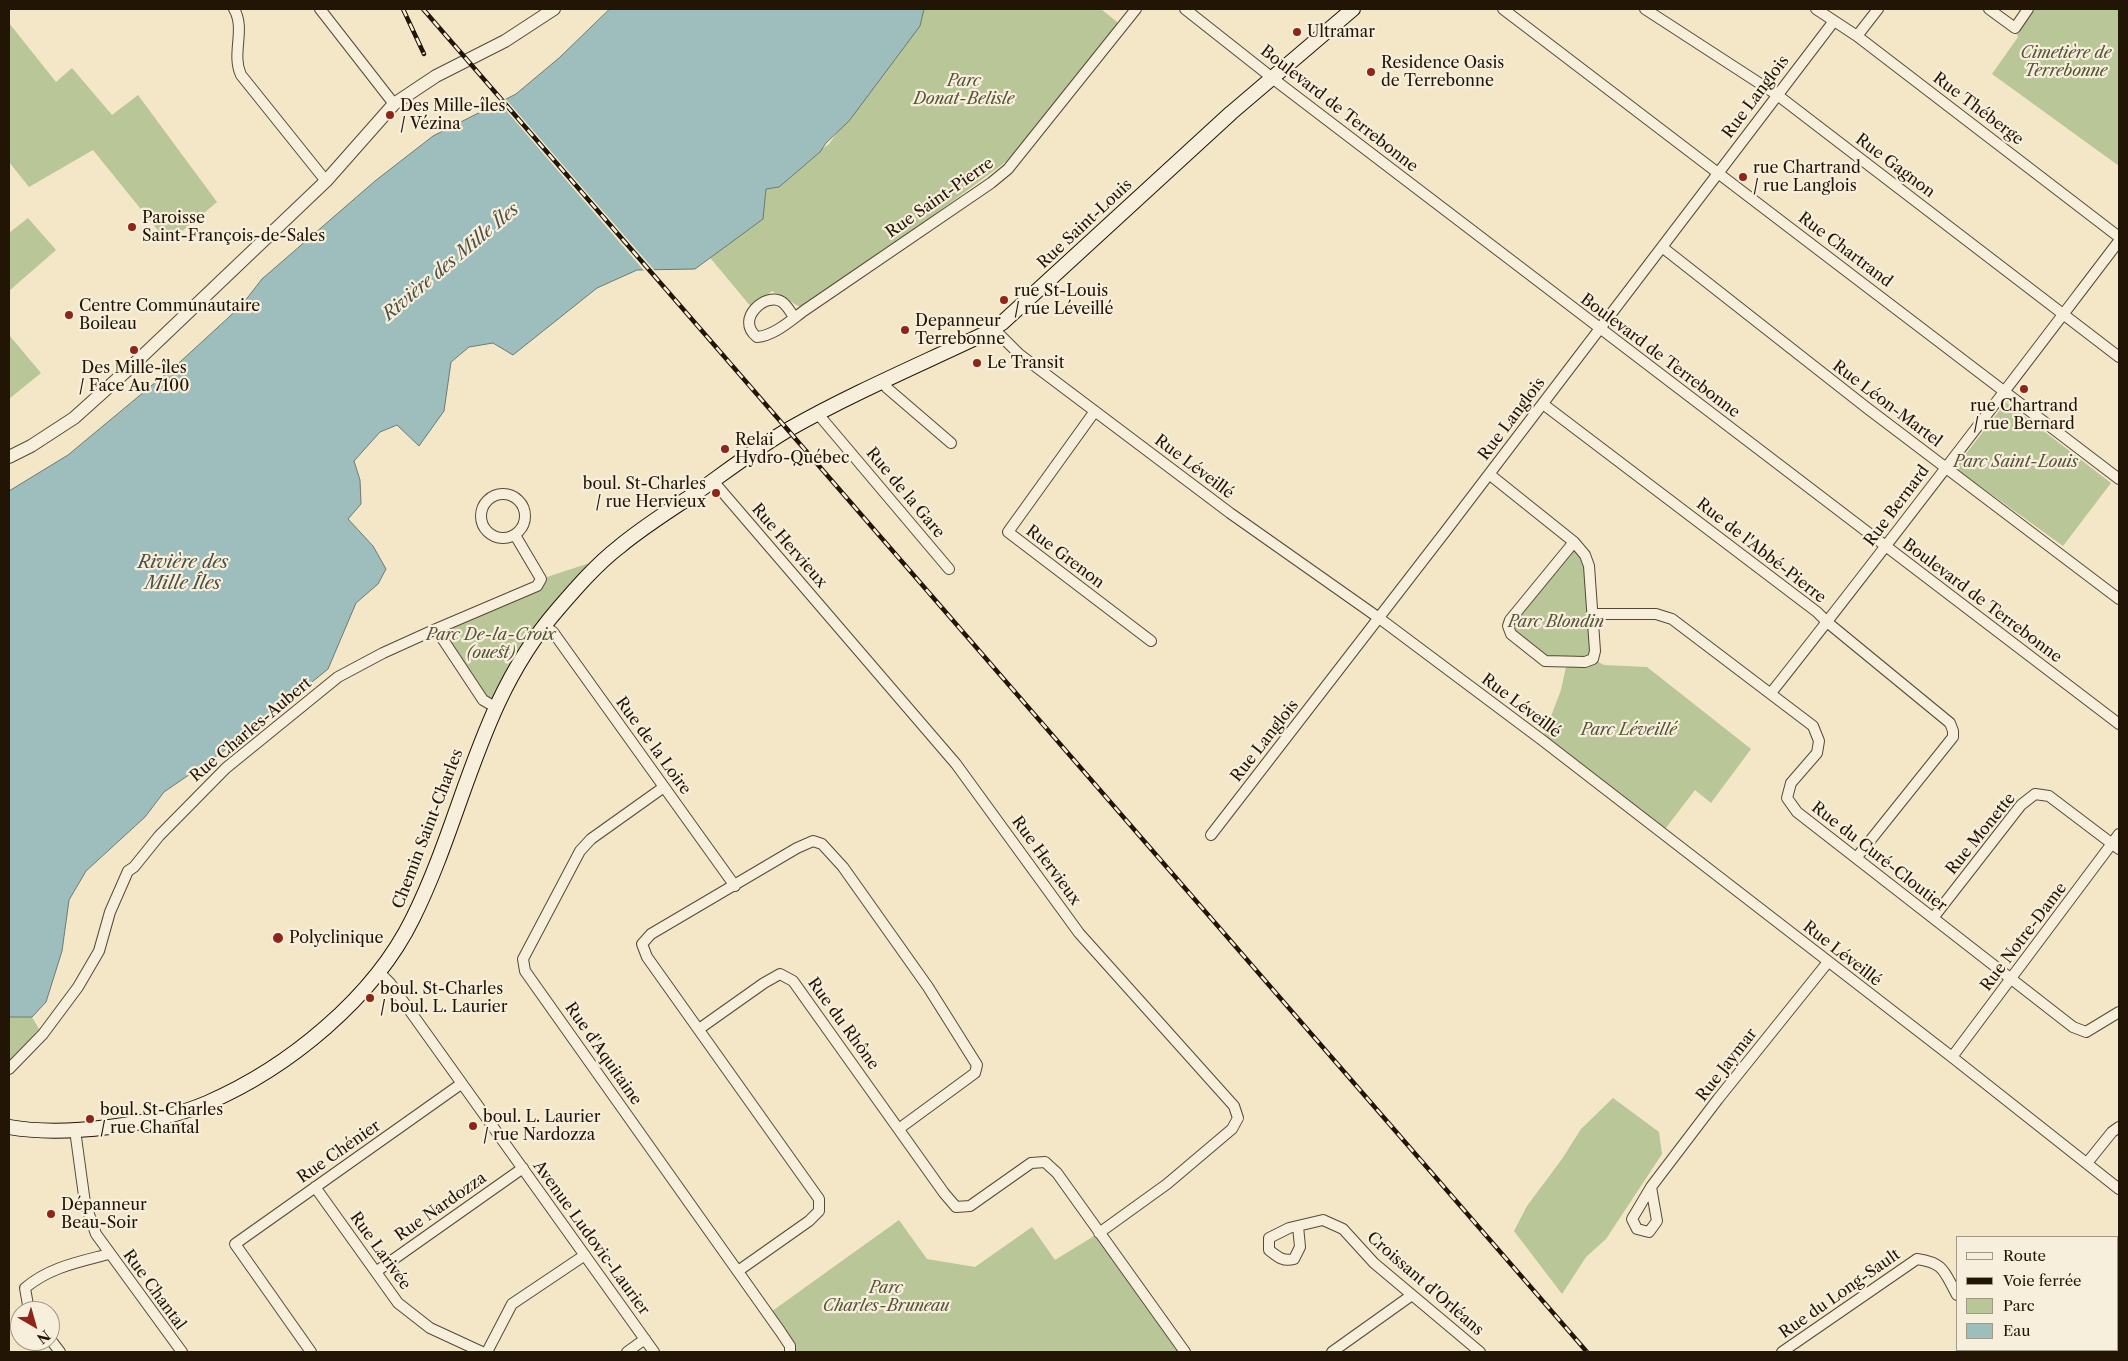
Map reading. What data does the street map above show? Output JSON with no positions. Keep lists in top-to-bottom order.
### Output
{
  "streets": {
    "main road": ["Rue Saint-Louis", "Chemin Saint-Charles"],
    "street": [
      "Rue Langlois",
      "Boulevard de Terrebonne",
      "Rue Théberge",
      "Rue Gagnon",
      "Rue Saint-Pierre",
      "Rue Chartrand",
      "Rue Léon-Martel",
      "Rue Léveillé",
      "Rue de la Gare",
      "Rue Bernard",
      "Rue Hervieux",
      "Rue de l'Abbé-Pierre",
      "Rue Grenon",
      "Rue Charles-Aubert",
      "Rue de la Loire",
      "Rue Monette",
      "Rue du Curé-Cloutier",
      "Rue Notre-Dame",
      "Rue du Rhône",
      "Rue d'Aquitaine",
      "Rue Jaymar",
      "Rue Chénier",
      "Rue Nardozza",
      "Avenue Ludovic-Laurier",
      "Rue Larivée",
      "Croissant d'Orléans",
      "Rue Chantal",
      "Rue du Long-Sault"
    ]
  },
  "crossings": [
    ["Rue Langlois", "Boulevard de Terrebonne"],
    ["Rue Langlois", "Rue Théberge"],
    ["Rue Langlois", "Rue Gagnon"],
    ["Rue Langlois", "Rue Chartrand"],
    ["Rue Langlois", "Rue Léon-Martel"],
    ["Rue Langlois", "Rue Léveillé"],
    ["Rue Langlois", "Rue de l'Abbé-Pierre"],
    ["Boulevard de Terrebonne", "Rue Saint-Louis"],
    ["Boulevard de Terrebonne", "Rue Bernard"],
    ["Rue Gagnon", "Rue Bernard"],
    ["Rue Saint-Louis", "Rue Léveillé"],
    ["Rue Saint-Louis", "Rue de la Gare"],
    ["Rue Saint-Louis", "Chemin Saint-Charles"],
    ["Rue Chartrand", "Rue Bernard"],
    ["Rue Léon-Martel", "Rue Bernard"],
    ["Rue Léveillé", "Rue Grenon"],
    ["Rue Léveillé", "Rue Notre-Dame"],
    ["Rue Léveillé", "Rue Jaymar"],
    ["Rue de la Gare", "Chemin Saint-Charles"],
    ["Rue Bernard", "Rue de l'Abbé-Pierre"],
    ["Rue Bernard", "Rue du Curé-Cloutier"],
    ["Rue Hervieux", "Chemin Saint-Charles"],
    ["Rue de l'Abbé-Pierre", "Rue du Curé-Cloutier"],
    ["Rue de la Loire", "Chemin Saint-Charles"],
    ["Rue de la Loire", "Rue d'Aquitaine"],
    ["Chemin Saint-Charles", "Avenue Ludovic-Laurier"],
    ["Chemin Saint-Charles", "Rue Chantal"],
    ["Rue Monette", "Rue du Curé-Cloutier"],
    ["Rue Monette", "Rue Notre-Dame"],
    ["Rue du Curé-Cloutier", "Rue Notre-Dame"],
    ["Rue Chénier", "Avenue Ludovic-Laurier"],
    ["Rue Chénier", "Rue Larivée"],
    ["Rue Nardozza", "Avenue Ludovic-Laurier"],
    ["Rue Nardozza", "Rue Larivée"]
  ],
  "water": ["Rivière des Mille Îles"],
  "parks": [
    "Cimetière de Terrebonne",
    "Parc Donat-Belisle",
    "Parc Saint-Louis",
    "Parc Blondin",
    "Parc De-la-Croix (ouest)",
    "Parc Léveillé",
    "Parc Charles-Bruneau"
  ],
  "places": [
    "Ultramar",
    "Residence Oasis de Terrebonne",
    "Des Mille-îles / Vézina",
    "rue Chartrand / rue Langlois",
    "Paroisse Saint-François-de-Sales",
    "rue St-Louis / rue Léveillé",
    "Centre Communautaire Boileau",
    "Depanneur Terrebonne",
    "Des Mille-îles / Face Au 7100",
    "Le Transit",
    "rue Chartrand / rue Bernard",
    "Relai Hydro-Québec",
    "boul. St-Charles / rue Hervieux",
    "Polyclinique",
    "boul. St-Charles / boul. L. Laurier",
    "boul. St-Charles / rue Chantal",
    "boul. L. Laurier / rue Nardozza",
    "Dépanneur Beau-Soir"
  ],
  "legend": [
    "Route",
    "Voie ferrée",
    "Parc",
    "Eau"
  ],
  "north": "bottom right"
}
